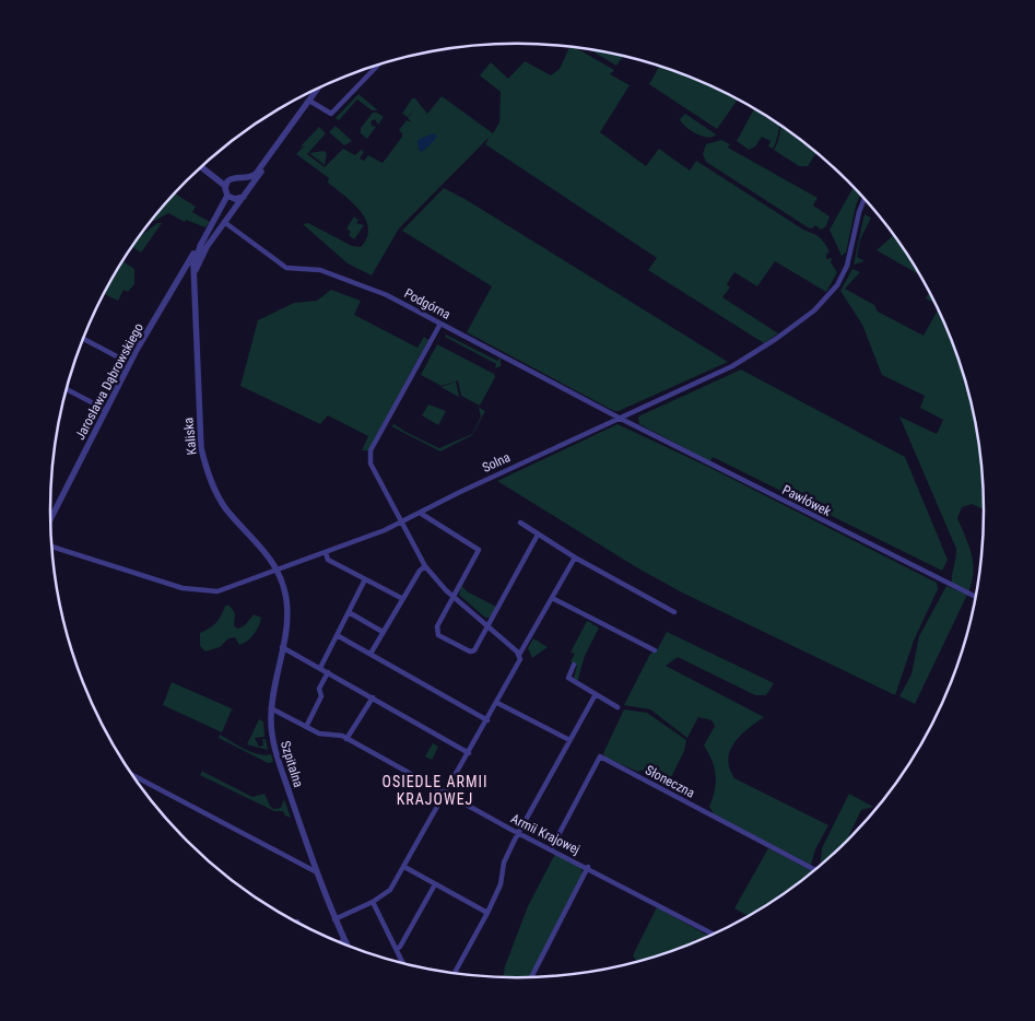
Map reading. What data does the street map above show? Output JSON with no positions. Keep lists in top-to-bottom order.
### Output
{
  "streets": {
    "street": [
      "Podgórna",
      "Jarosława Dąbrowskiego",
      "Kaliska",
      "Solna",
      "Pawłówek",
      "Szpitalna",
      "Słoneczna",
      "Armii Krajowej"
    ]
  },
  "crossings": [
    ["Podgórna", "Solna"],
    ["Podgórna", "Pawłówek"],
    ["Jarosława Dąbrowskiego", "Kaliska"],
    ["Kaliska", "Solna"],
    ["Kaliska", "Szpitalna"],
    ["Solna", "Pawłówek"],
    ["Solna", "Szpitalna"],
    ["Szpitalna", "Armii Krajowej"],
    ["Słoneczna", "Armii Krajowej"]
  ],
  "districts": ["OSIEDLE ARMII KRAJOWEJ"]
}
